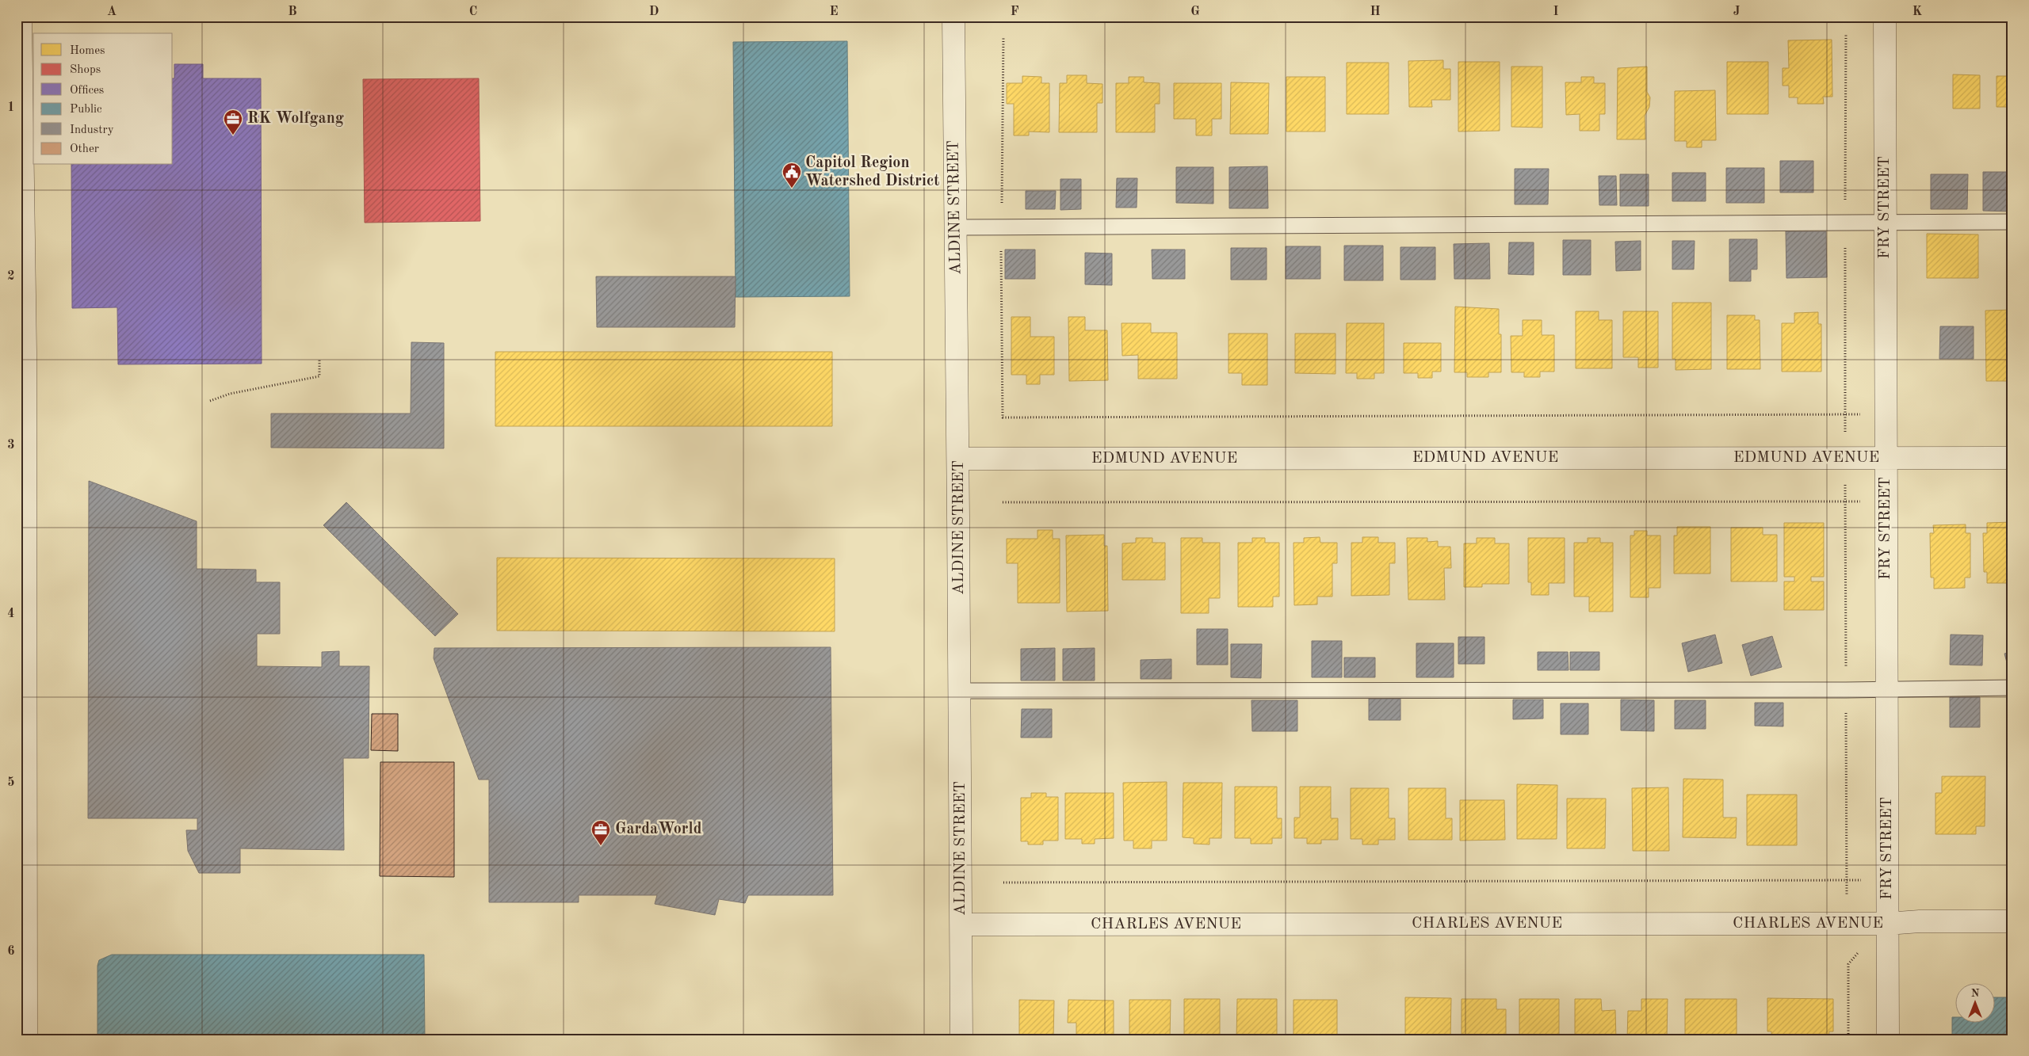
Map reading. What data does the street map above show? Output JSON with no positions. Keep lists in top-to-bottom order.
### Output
{
  "streets": {
    "street": [
      "ALDINE STREET",
      "FRY STREET",
      "EDMUND AVENUE",
      "CHARLES AVENUE"
    ]
  },
  "crossings": [
    ["ALDINE STREET", "EDMUND AVENUE"],
    ["ALDINE STREET", "CHARLES AVENUE"],
    ["FRY STREET", "EDMUND AVENUE"],
    ["FRY STREET", "CHARLES AVENUE"]
  ],
  "places": {
    "office": ["RK Wolfgang", "GardaWorld"],
    "public building": ["Capitol Region Watershed District"]
  },
  "legend": [
    "Homes",
    "Shops",
    "Offices",
    "Public",
    "Industry",
    "Other"
  ],
  "north": "top",
  "grid": {
    "columns": [
      "A",
      "B",
      "C",
      "D",
      "E",
      "F",
      "G",
      "H",
      "I",
      "J",
      "K"
    ],
    "rows": [
      "1",
      "2",
      "3",
      "4",
      "5",
      "6"
    ]
  }
}
